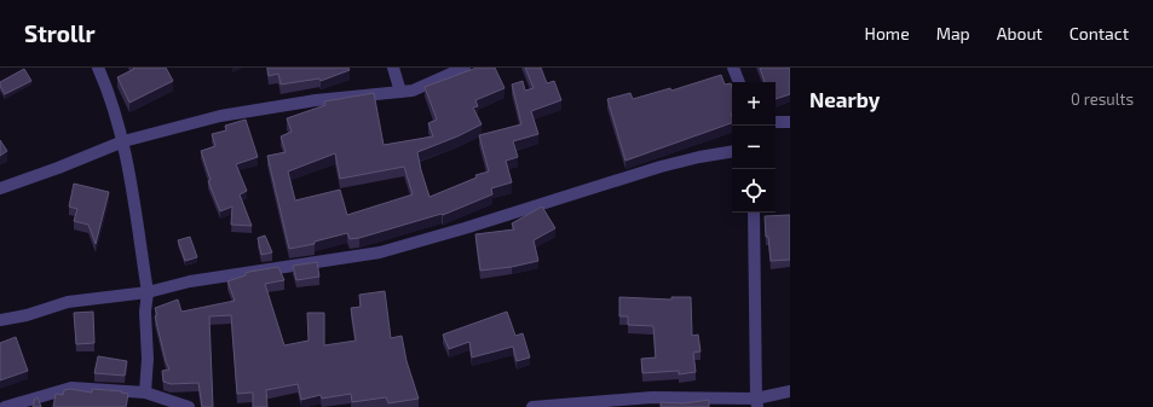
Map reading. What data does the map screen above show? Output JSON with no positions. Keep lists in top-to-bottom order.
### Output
{
  "page": {
    "header": "Strollr",
    "nav": [
      "Home",
      "Map",
      "About",
      "Contact"
    ],
    "heading": ["Nearby", "0 results"],
    "map_buttons": ["+", "−"]
  }
}
